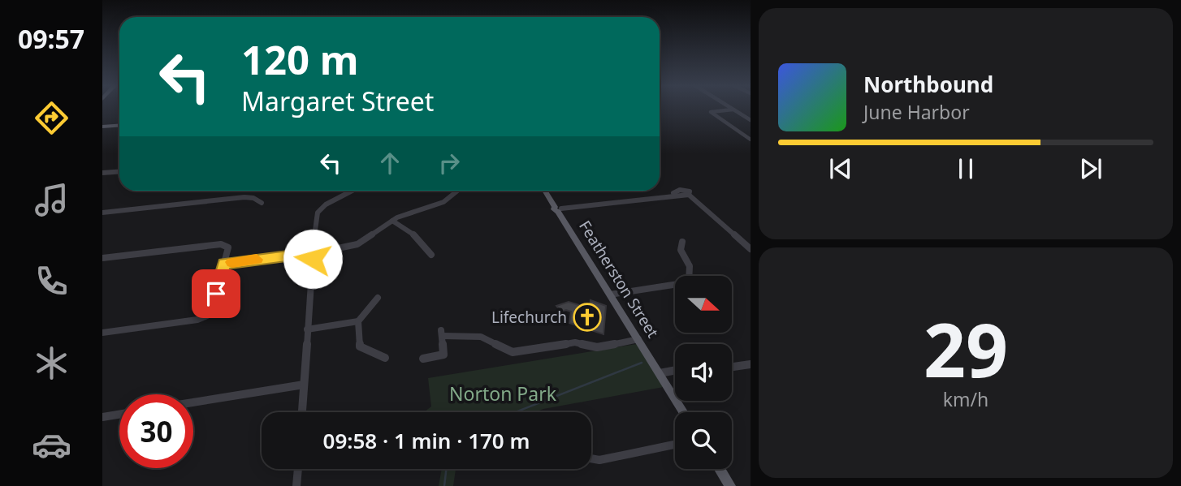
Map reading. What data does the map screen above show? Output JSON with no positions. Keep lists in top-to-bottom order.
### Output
{
  "streets": {
    "main road": ["Featherston Street"]
  },
  "parks": ["Norton Park"],
  "places": {
    "church": ["Lifechurch"]
  },
  "north": "right",
  "page": {
    "tabs": "09:57",
    "turn": ["120 m", "Margaret Street"],
    "song": ["Northbound", "June Harbor"],
    "tile": ["29", "km/h"],
    "limit": "30",
    "trip": "09:58 · 1 min · 170 m"
  }
}
